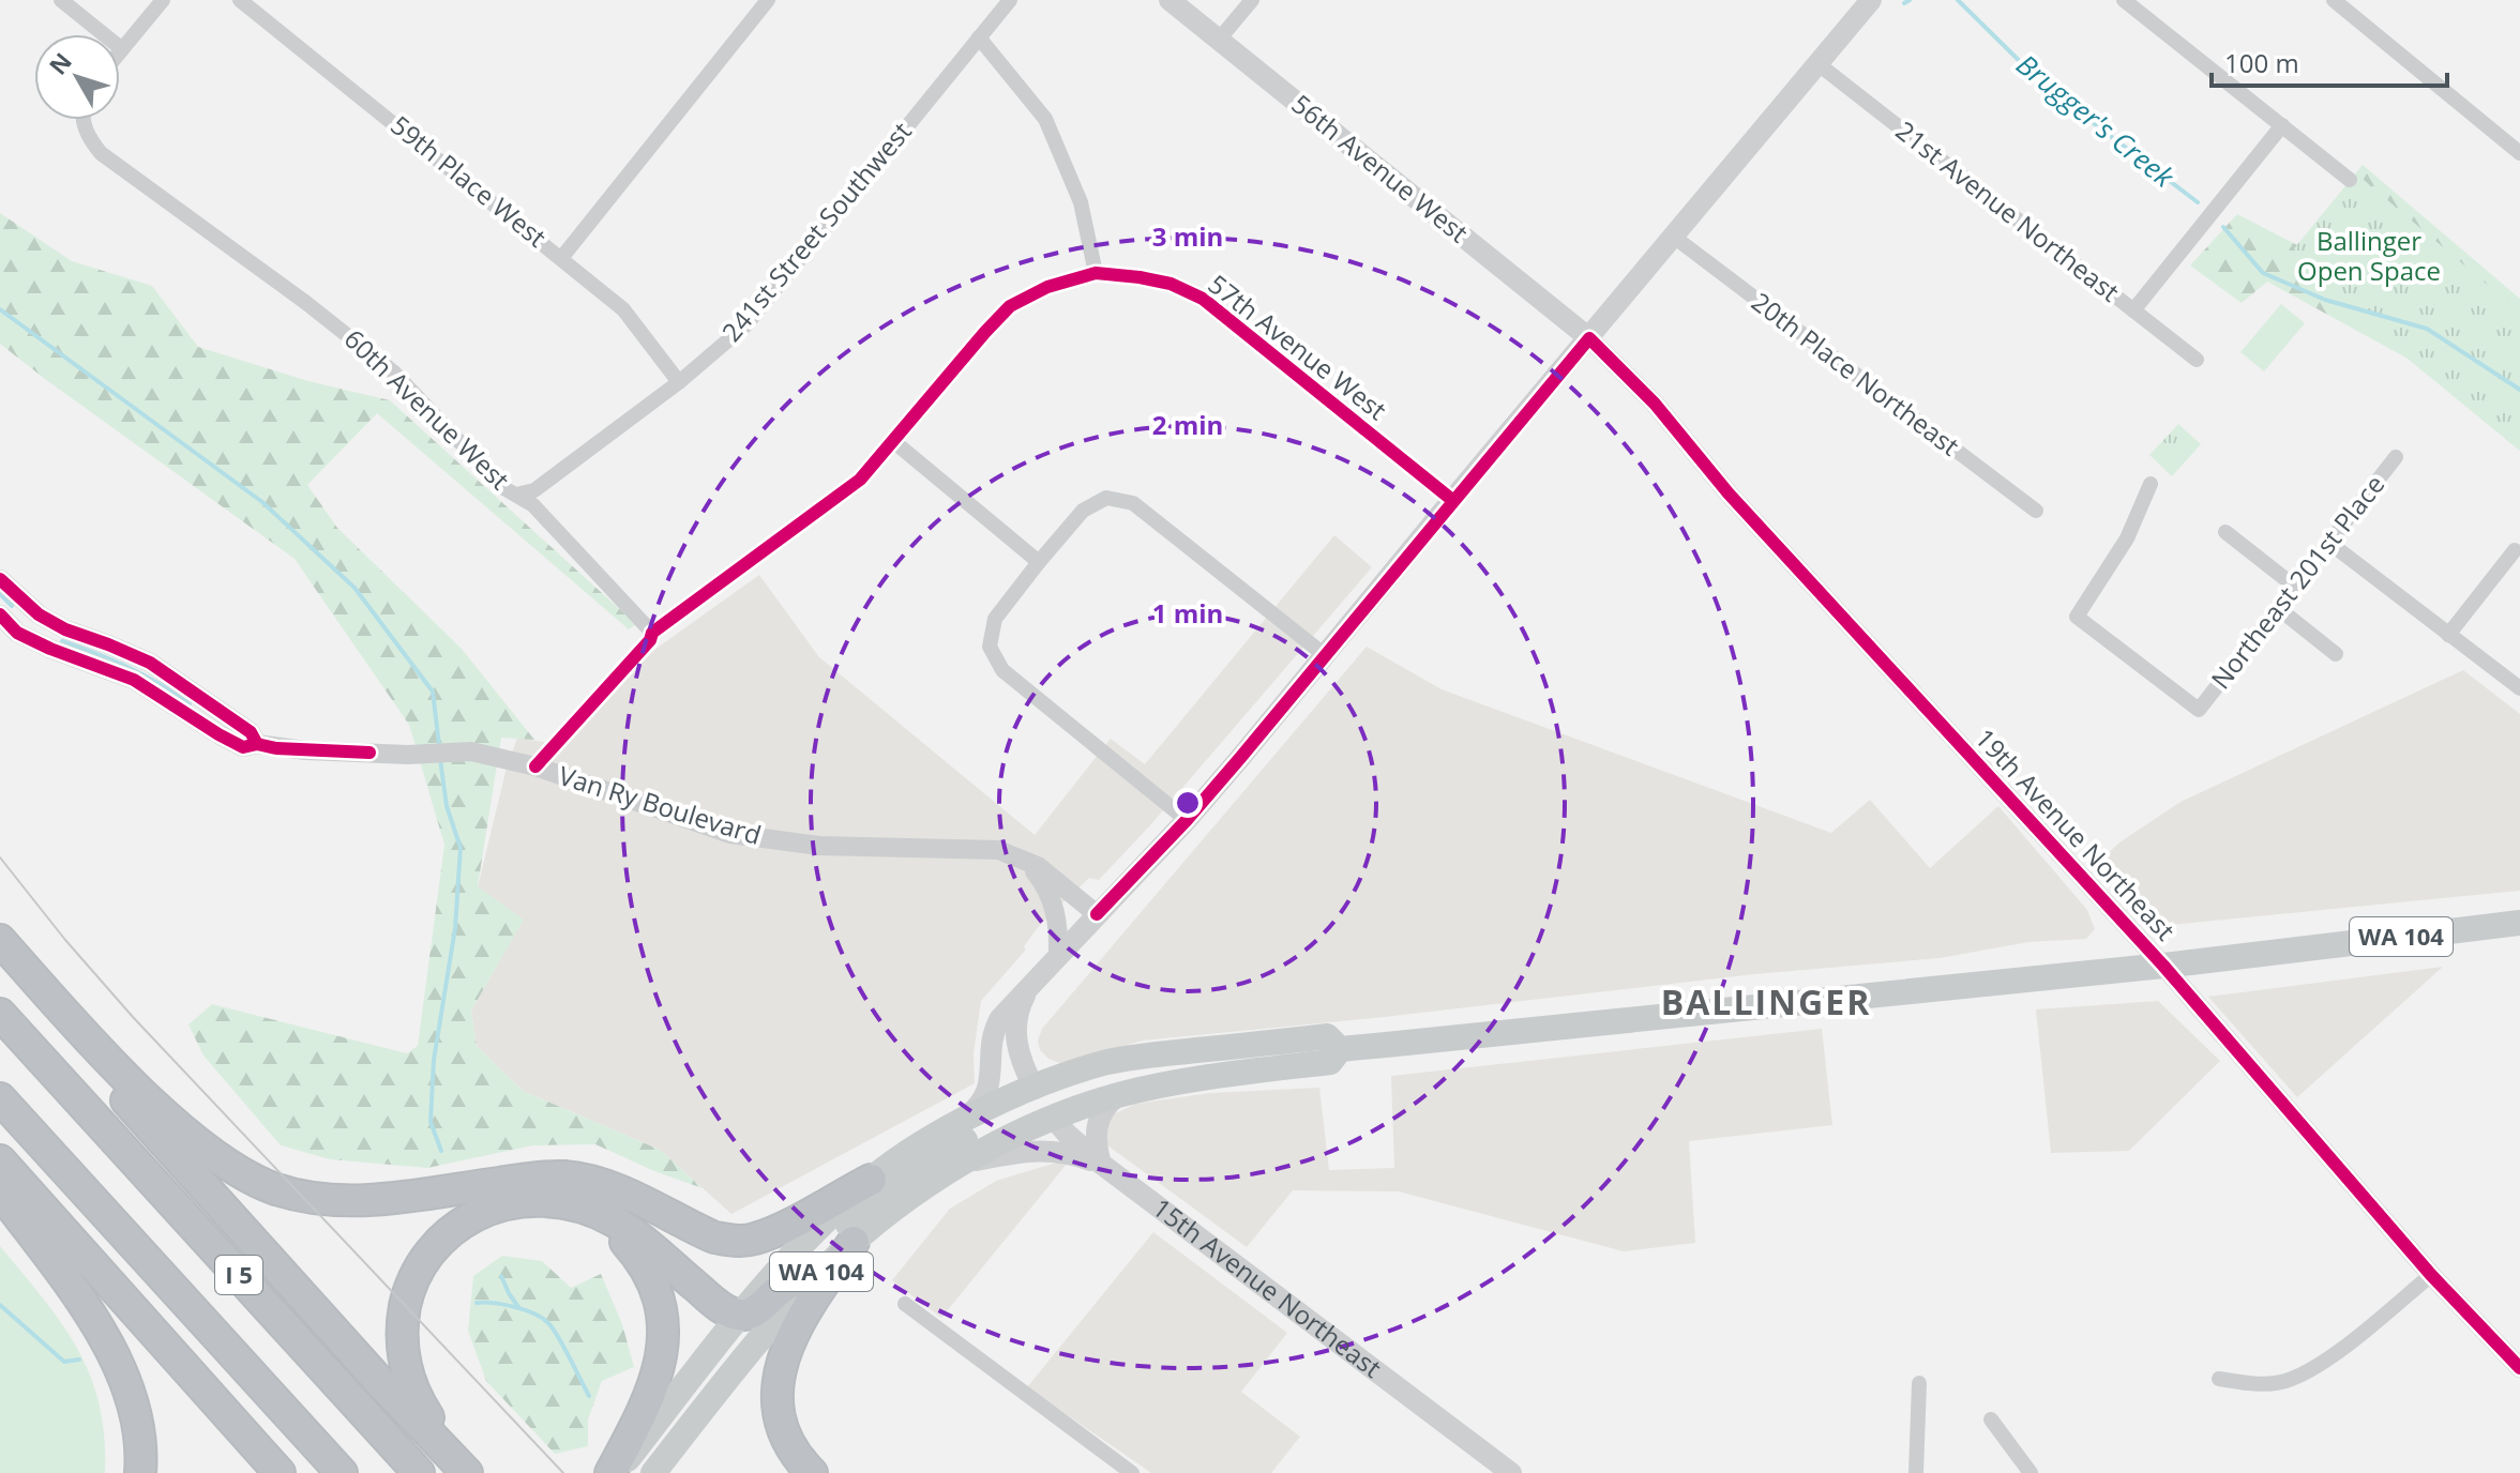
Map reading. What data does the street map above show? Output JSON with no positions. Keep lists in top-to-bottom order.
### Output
{
  "streets": {
    "highway": ["I 5"],
    "main road": ["56th Avenue West", "WA 104", "15th Avenue Northeast"],
    "street": [
      "59th Place West",
      "21st Avenue Northeast",
      "241st Street Southwest",
      "57th Avenue West",
      "20th Place Northeast",
      "60th Avenue West",
      "Northeast 201st Place",
      "Van Ry Boulevard",
      "19th Avenue Northeast"
    ]
  },
  "crossings": [
    ["56th Avenue West", "19th Avenue Northeast"],
    ["59th Place West", "241st Street Southwest"],
    ["241st Street Southwest", "60th Avenue West"],
    ["19th Avenue Northeast", "WA 104"],
    ["WA 104", "15th Avenue Northeast"]
  ],
  "districts": ["BALLINGER"],
  "water": ["Brugger's Creek"],
  "parks": ["Ballinger Open Space"],
  "scale_bar": "100 m",
  "north": "top left",
  "rings": ["3 min", "2 min", "1 min"]
}
